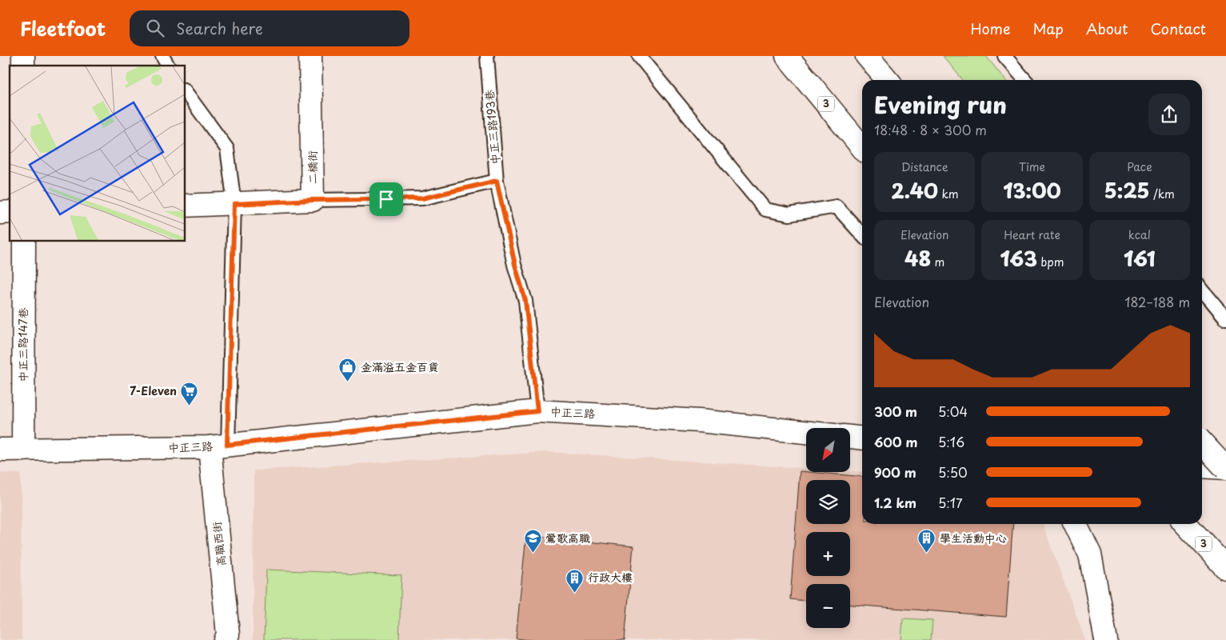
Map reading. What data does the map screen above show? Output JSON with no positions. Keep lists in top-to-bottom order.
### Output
{
  "streets": {
    "main road": [
      "3",
      "二橋街",
      "中正三路147巷",
      "中正三路",
      "高職西街"
    ],
    "lane": ["中正三路193巷"]
  },
  "crossings": [
    ["中正三路193巷", "中正三路"],
    ["中正三路147巷", "中正三路"],
    ["中正三路", "高職西街"]
  ],
  "places": {
    "shop": ["金滿溢五金百貨"],
    "supermarket": ["7-Eleven"],
    "school or university": ["鶯歌高職"],
    "building": ["學生活動中心", "行政大樓"]
  },
  "north": "bottom left",
  "page": {
    "header": "Fleetfoot",
    "search": "Search here",
    "nav": [
      "Home",
      "Map",
      "About",
      "Contact"
    ],
    "heading": ["Evening run", "18:48 · 8 × 300 m"],
    "stats": [
      ["Distance", "2.40 km"],
      ["Time", "13:00"],
      ["Pace", "5:25 /km"],
      ["Elevation", "48 m"],
      ["Heart rate", "163 bpm"],
      ["kcal", "161"]
    ],
    "chart": ["Elevation", "182–188 m"],
    "list": [
      {
        "name": "300 m",
        "note": "5:04"
      },
      {
        "name": "600 m",
        "note": "5:16"
      },
      {
        "name": "900 m",
        "note": "5:50"
      },
      {
        "name": "1.2 km",
        "note": "5:17"
      }
    ],
    "map_buttons": ["+", "−"]
  }
}
